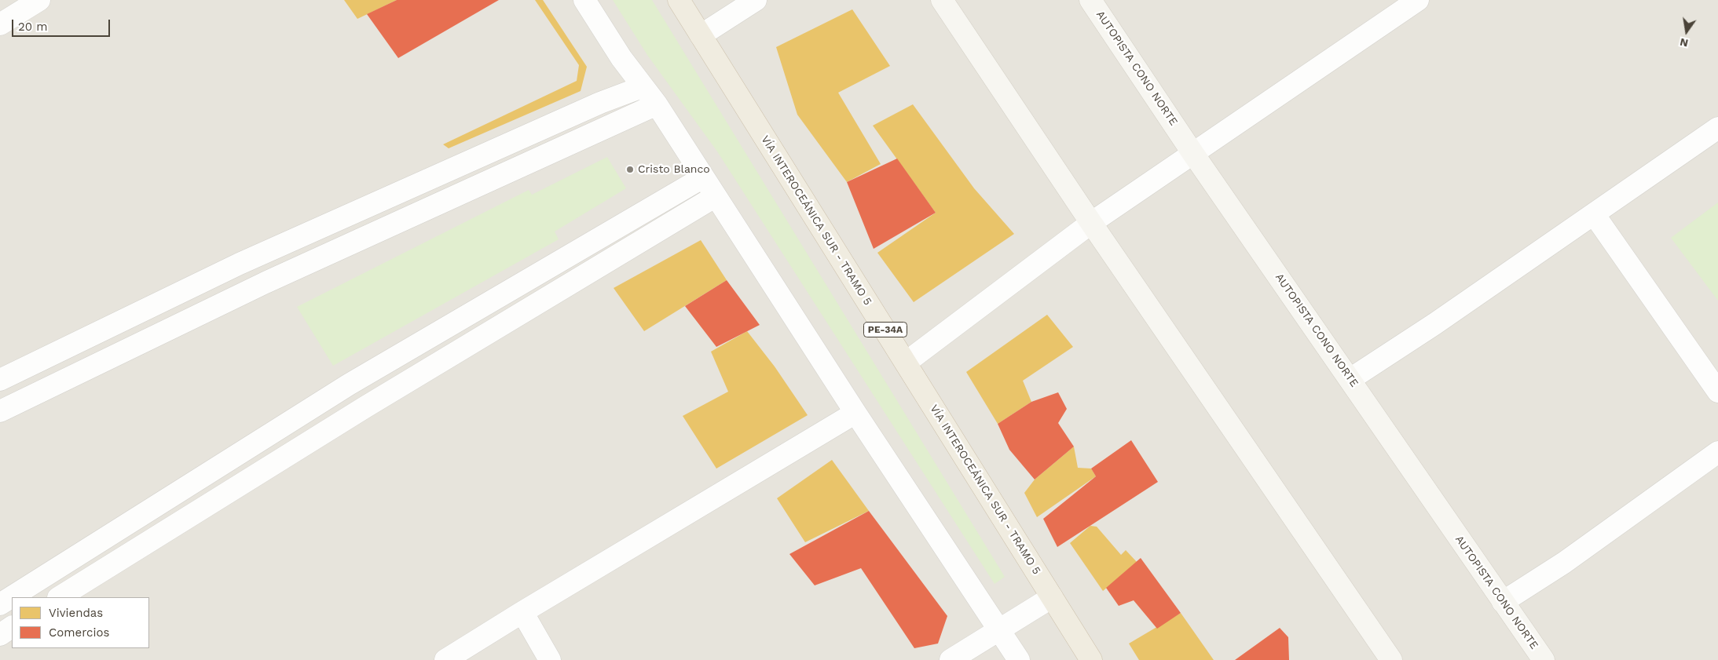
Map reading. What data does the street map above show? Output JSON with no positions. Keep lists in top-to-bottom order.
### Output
{
  "streets": {
    "highway": ["VÍA INTEROCEÁNICA SUR - TRAMO 5", "PE-34A"],
    "main road": ["AUTOPISTA CONO NORTE"]
  },
  "places": ["Cristo Blanco"],
  "legend": ["Viviendas", "Comercios"],
  "scale_bar": "20 m",
  "north": "bottom"
}
